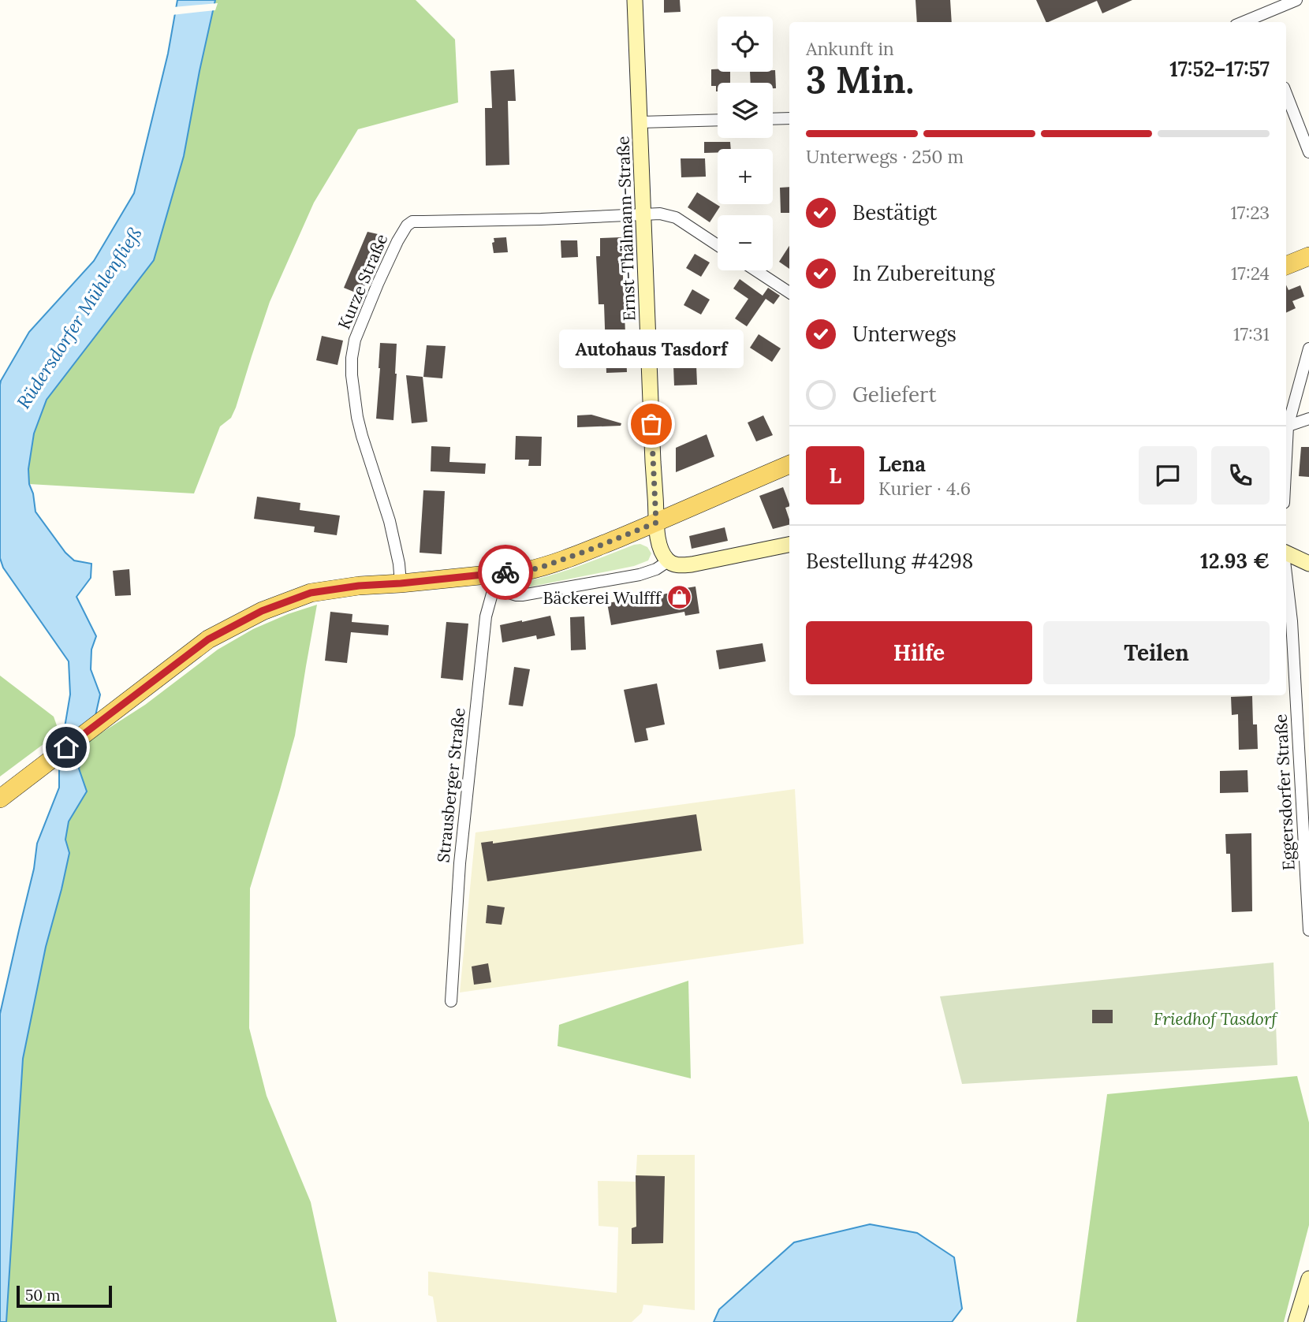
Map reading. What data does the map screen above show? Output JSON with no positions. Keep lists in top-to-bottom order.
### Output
{
  "streets": {
    "main road": ["Ernst-Thälmann-Straße"],
    "street": ["Kurze Straße", "Strausberger Straße", "Eggersdorfer Straße"]
  },
  "crossings": [
    ["Ernst-Thälmann-Straße", "Kurze Straße"]
  ],
  "water": ["Rüdersdorfer Mühlenfließ"],
  "parks": ["Friedhof Tasdorf"],
  "places": {
    "other": ["Autohaus Tasdorf"],
    "shop": ["Bäckerei Wulfff"]
  },
  "scale_bar": "50 m",
  "page": {
    "map_buttons": ["+", "−"],
    "heading": ["3 Min.", "Ankunft in", "17:52–17:57"],
    "panel": [
      "Lena",
      "Kurier · 4.6",
      "Bestellung #4298",
      "12.93 €"
    ],
    "bar": "Unterwegs · 250 m",
    "list": [
      ["Bestätigt", "17:23"],
      ["In Zubereitung", "17:24"],
      ["Unterwegs", "17:31"],
      "Geliefert"
    ],
    "bubble": "Autohaus Tasdorf",
    "round": "L",
    "buttons": ["Hilfe", "Teilen"],
    "scale": "50 m"
  }
}
